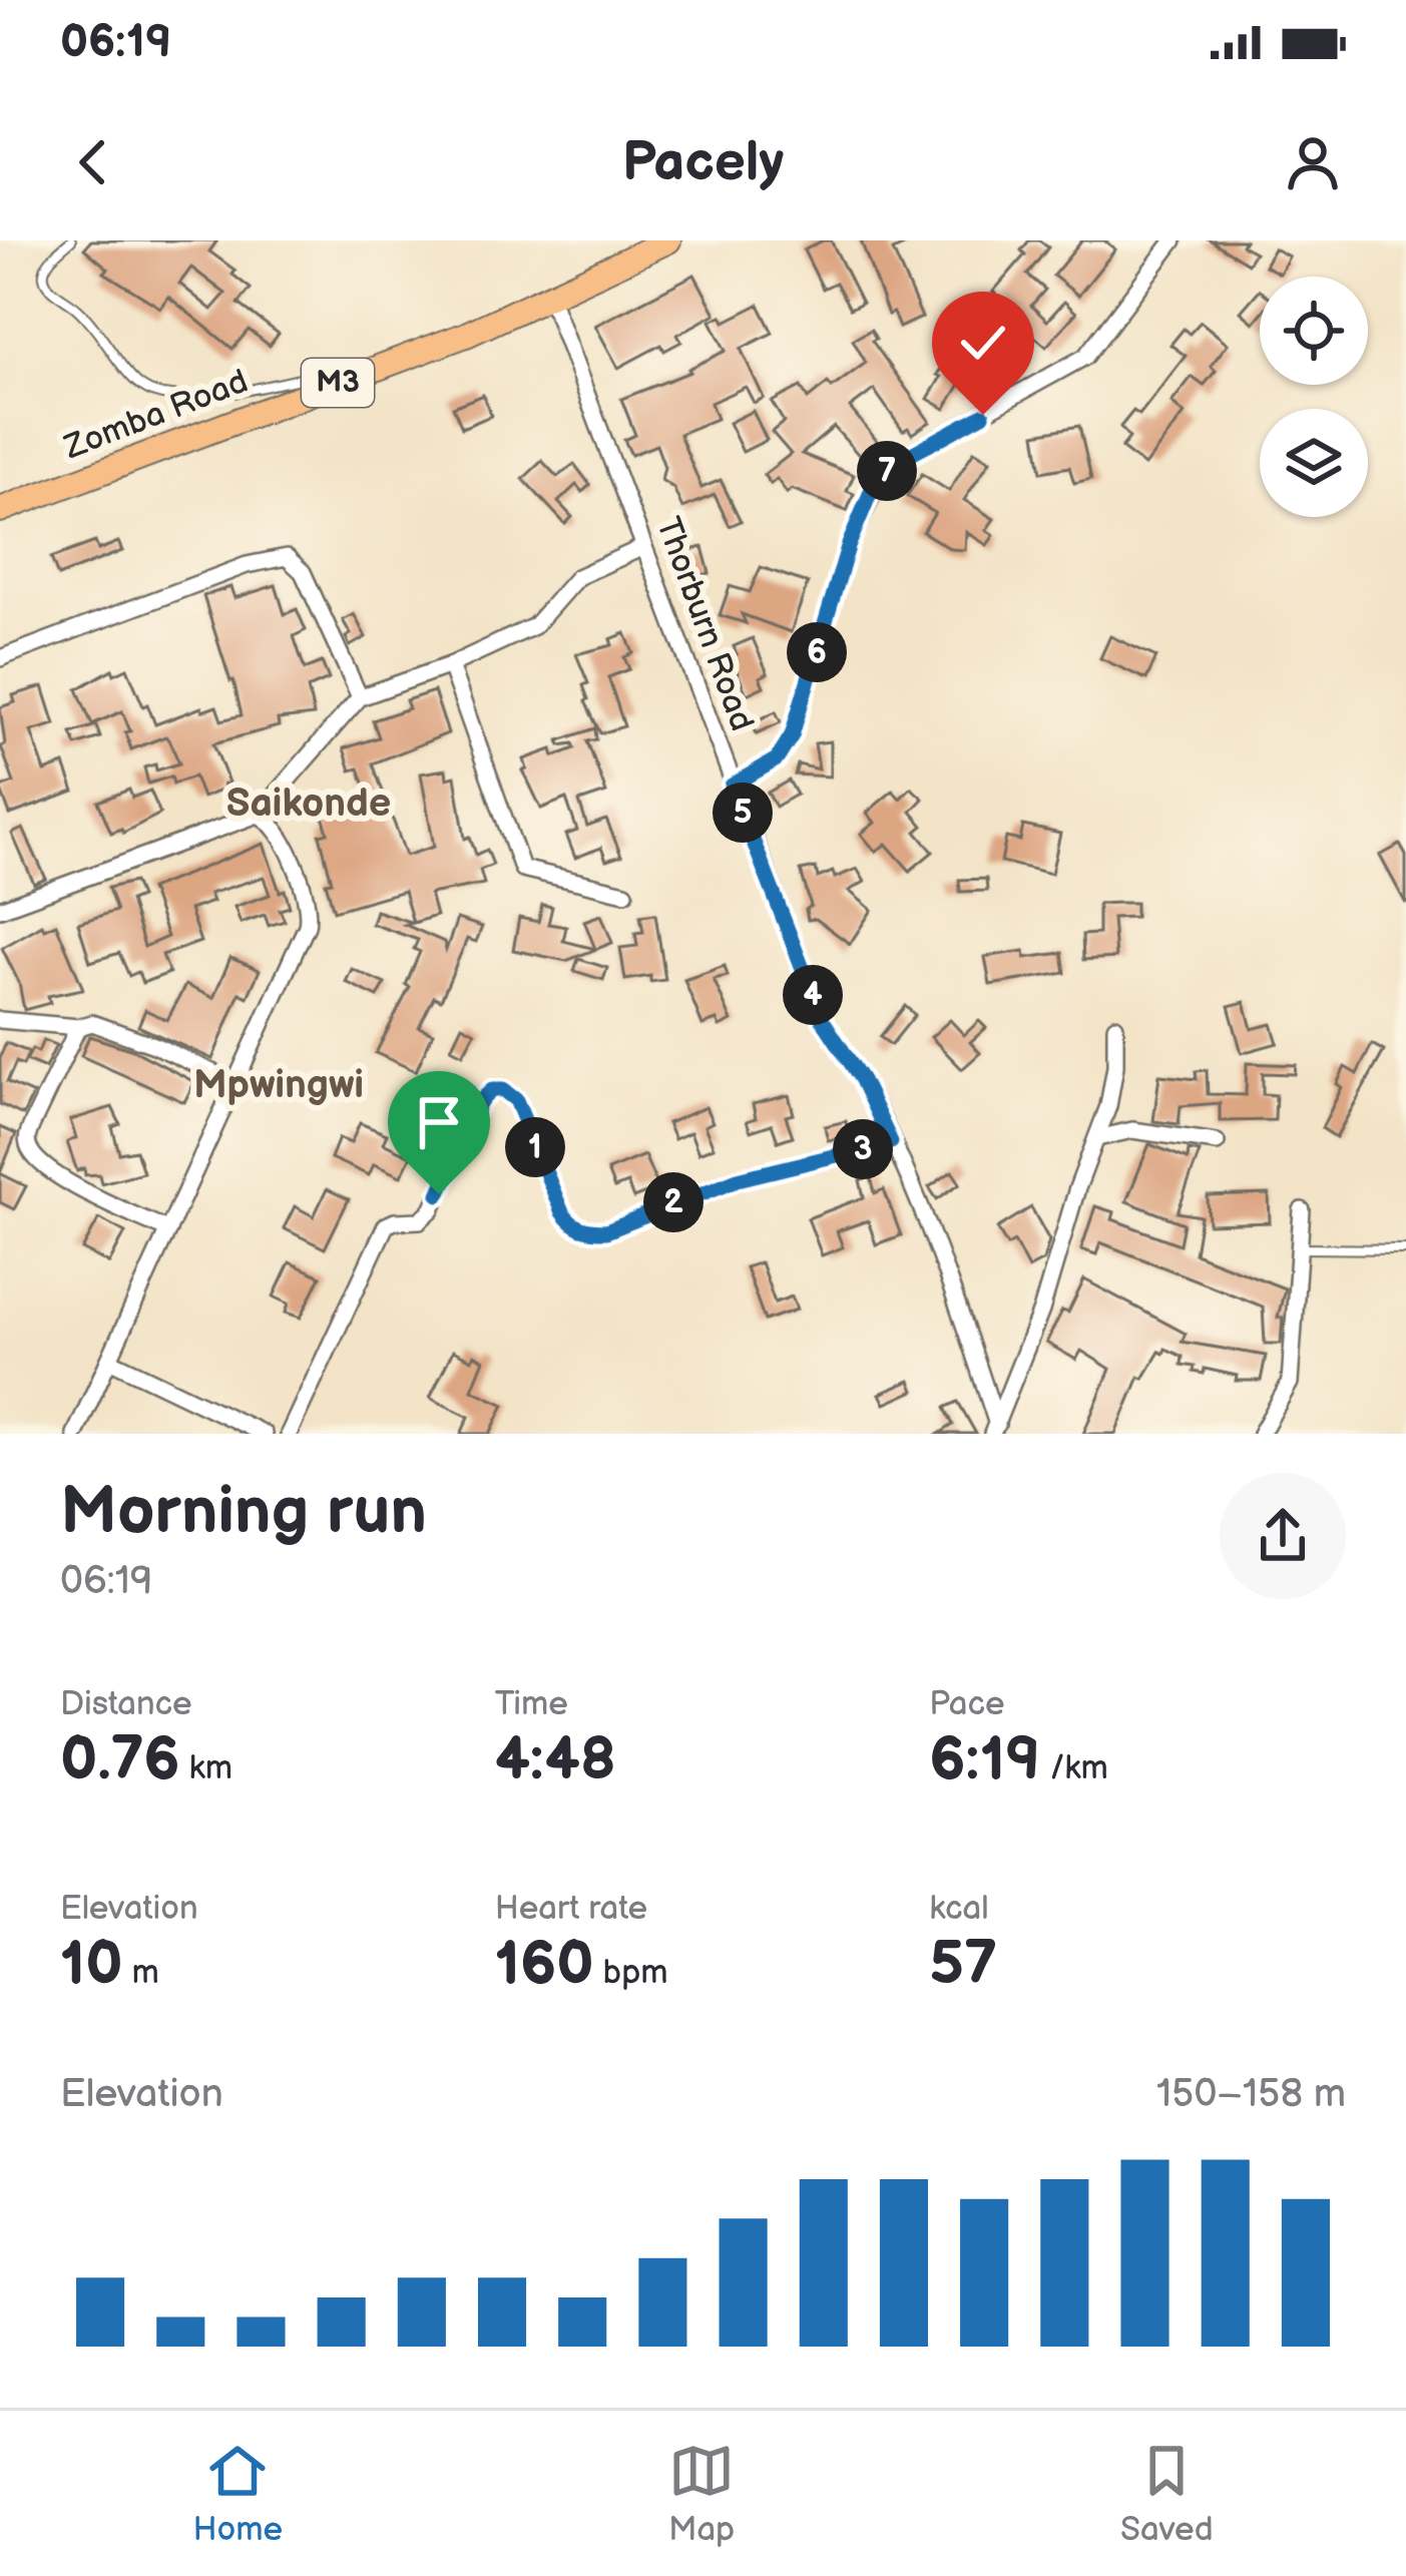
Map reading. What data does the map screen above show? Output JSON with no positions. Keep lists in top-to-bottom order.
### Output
{
  "streets": {
    "highway": ["M3", "Zomba Road"],
    "street": ["Thorburn Road"]
  },
  "crossings": [
    ["Zomba Road", "Thorburn Road"]
  ],
  "districts": ["Saikonde", "Mpwingwi"],
  "page": {
    "status": "06:19",
    "header": "Pacely",
    "pins": [
      "7",
      "6",
      "5",
      "4",
      "1",
      "3",
      "2"
    ],
    "heading": ["Morning run", "06:19"],
    "stats": [
      ["Distance", "0.76 km"],
      ["Time", "4:48"],
      ["Pace", "6:19 /km"],
      ["Elevation", "10 m"],
      ["Heart rate", "160 bpm"],
      ["kcal", "57"]
    ],
    "chart": ["Elevation", "150–158 m"],
    "tabs": ["Home", "Map", "Saved"]
  }
}
